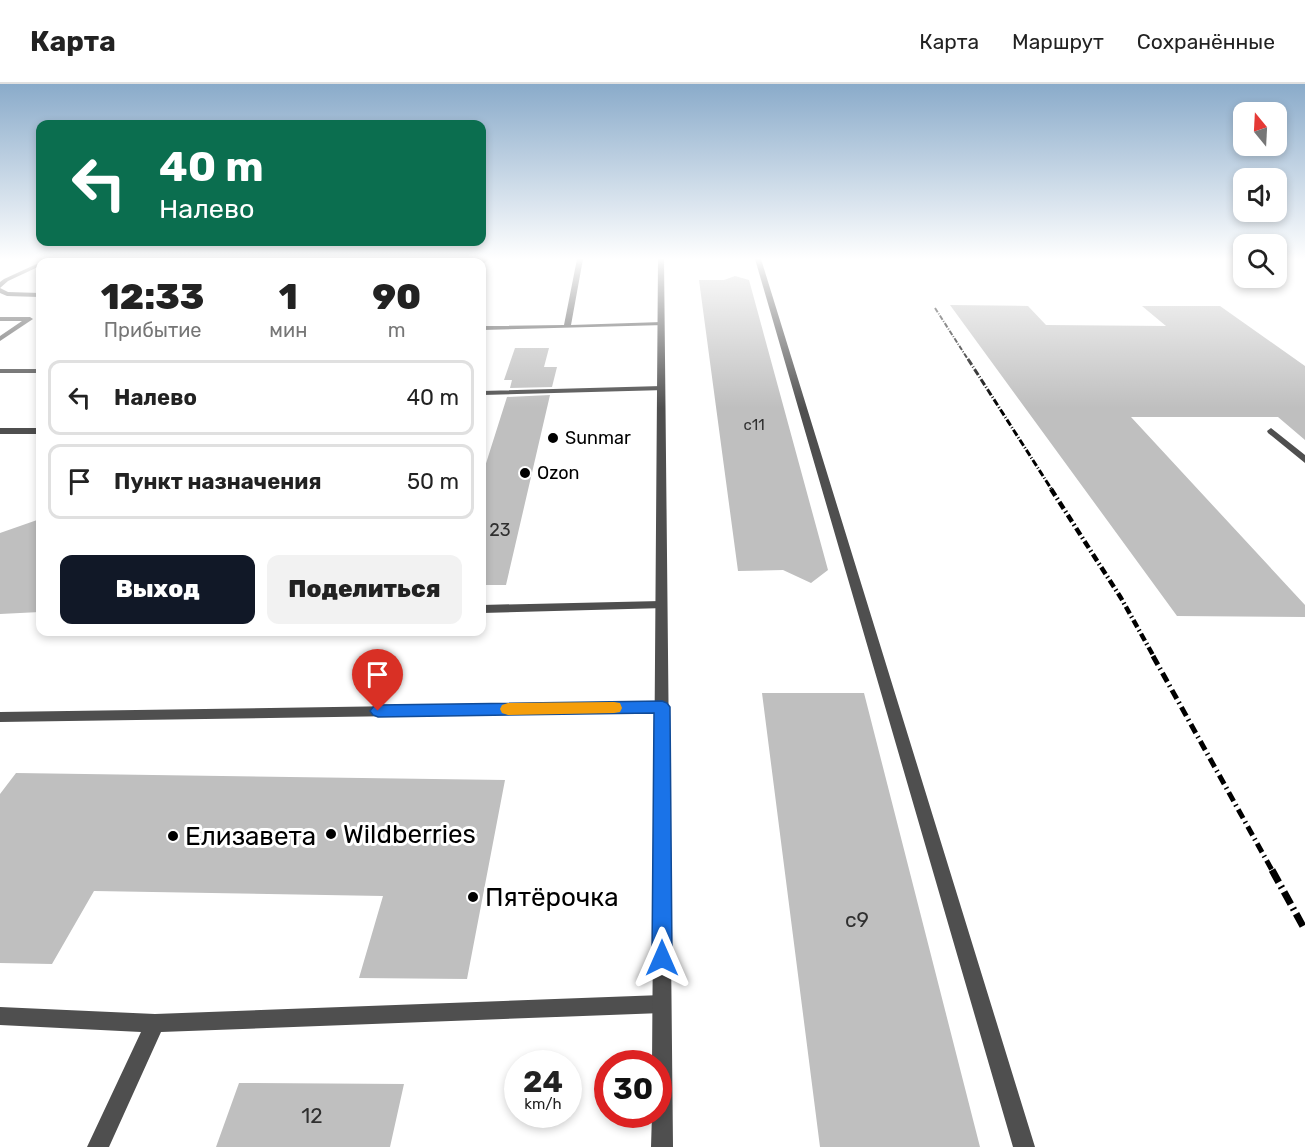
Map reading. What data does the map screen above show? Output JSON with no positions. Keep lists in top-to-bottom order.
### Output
{
  "places": [
    "Sunmar",
    "Ozon",
    "Wildberries",
    "Елизавета",
    "Пятёрочка"
  ],
  "house_numbers": [
    "с11",
    "23",
    "с9",
    "12"
  ],
  "north": "top",
  "page": {
    "header": "Карта",
    "nav": ["Карта", "Маршрут", "Сохранённые"],
    "turn": ["40 m", "Налево"],
    "eta": [
      "12:33",
      "Прибытие",
      "1",
      "мин",
      "90",
      "m"
    ],
    "list": [
      {
        "name": "Налево",
        "value": "40 m"
      },
      {
        "name": "Пункт назначения",
        "value": "50 m"
      }
    ],
    "buttons": ["Выход", "Поделиться"],
    "speed": "24 km/h",
    "limit": "30"
  }
}
